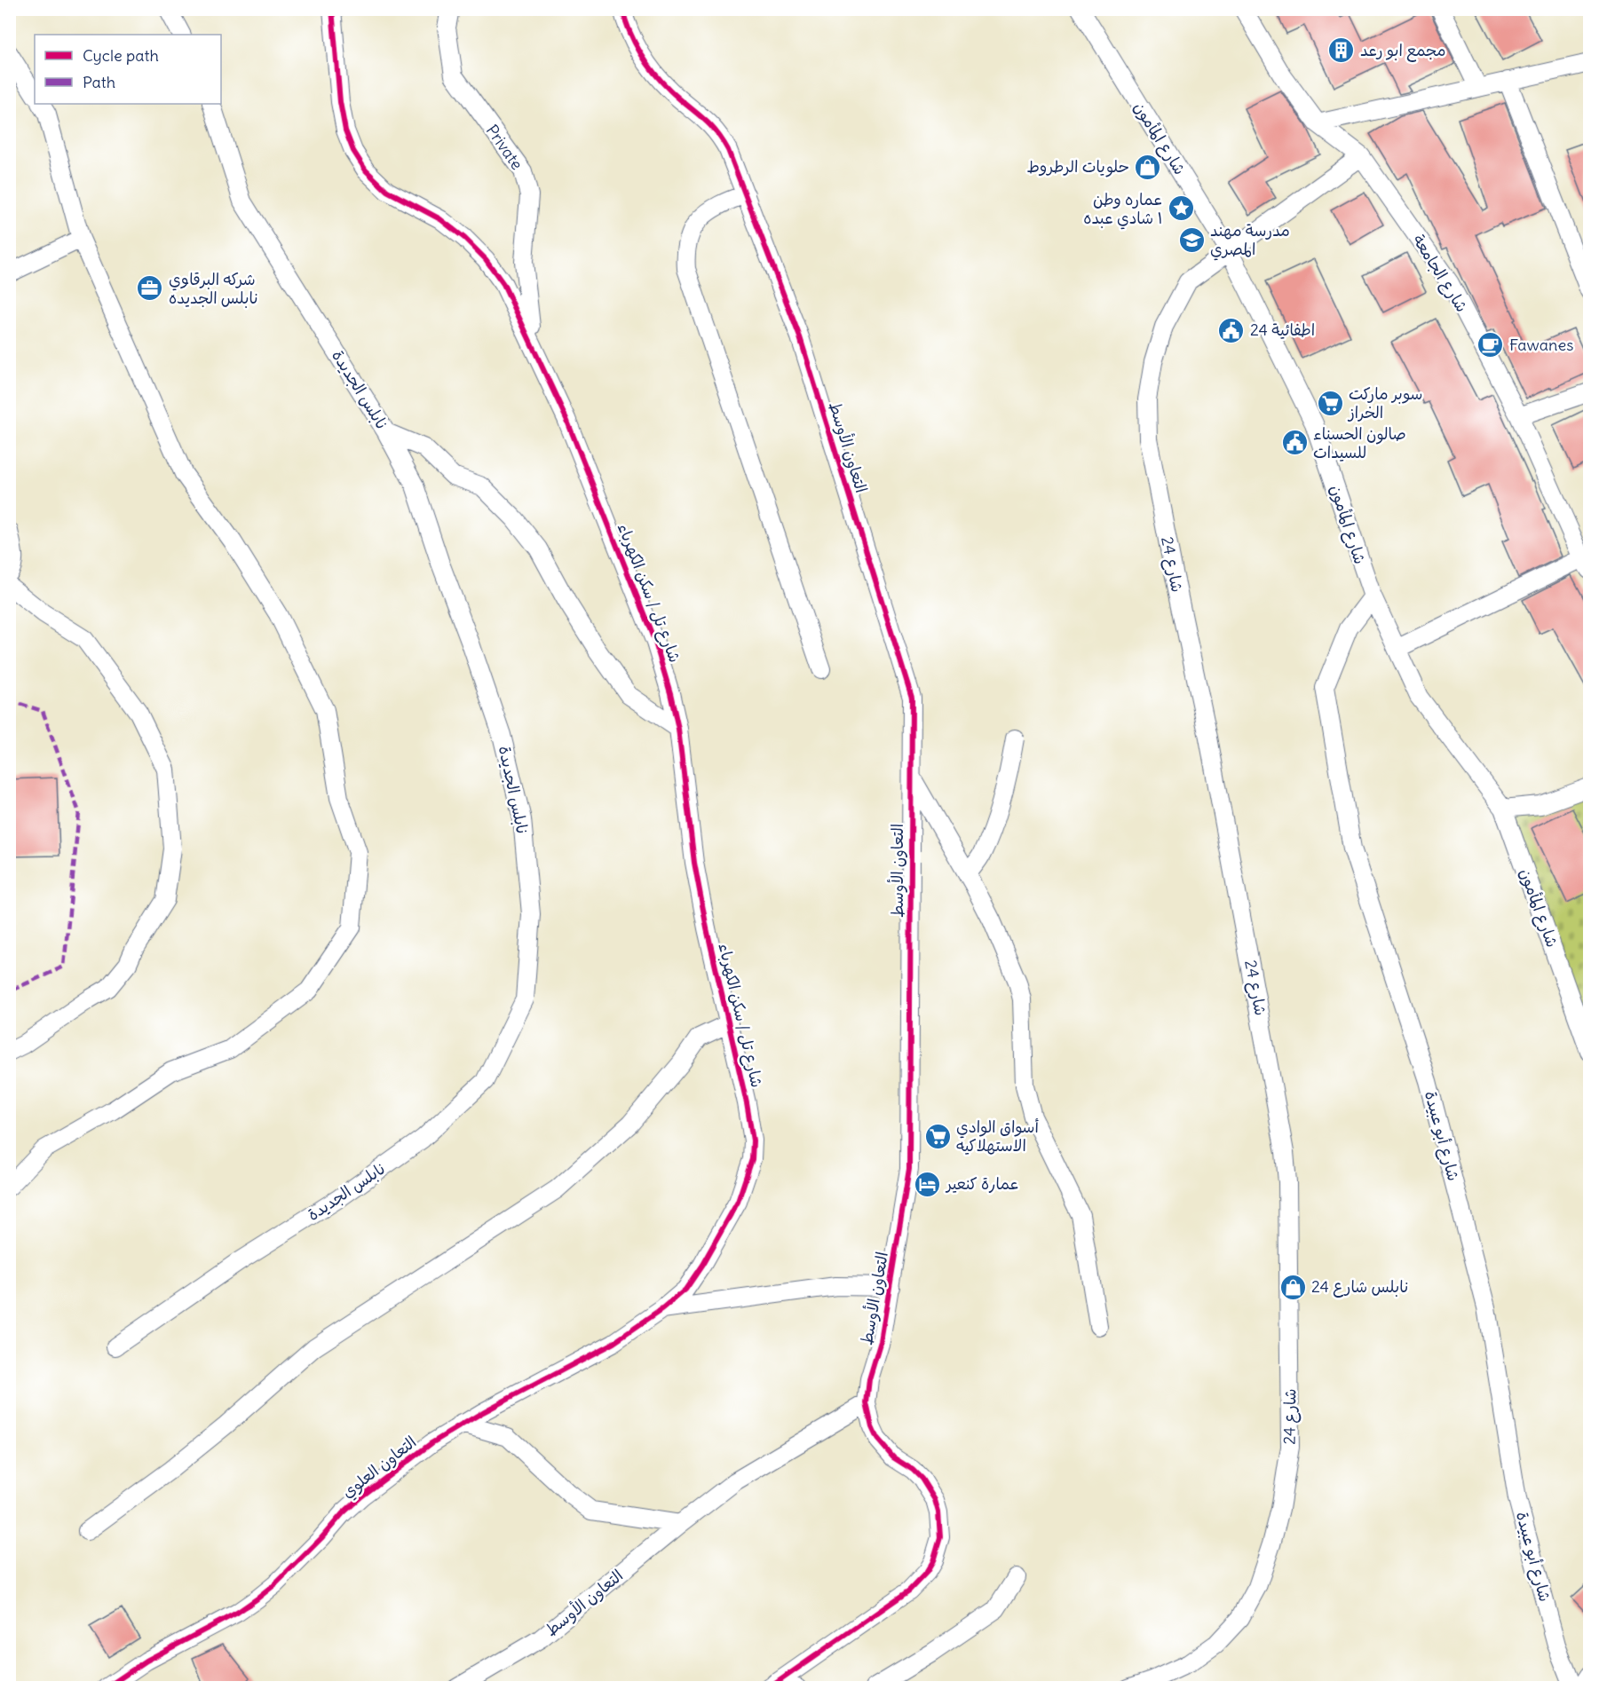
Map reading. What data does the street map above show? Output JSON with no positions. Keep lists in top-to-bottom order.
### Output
{
  "streets": {
    "street": [
      "شارع المأمون",
      "Private",
      "شارع الجامعة",
      "نابلس الجديدة",
      "التعاون الأوسط",
      "شارع 24",
      "شارع تل / سكن الكهرباء",
      "شارع أبو عبيدة",
      "التعاون العلوي"
    ]
  },
  "crossings": [
    ["شارع المأمون", "شارع 24"],
    ["شارع المأمون", "شارع أبو عبيدة"],
    ["شارع الجامعة", "شارع 24"],
    ["شارع تل / سكن الكهرباء", "التعاون العلوي"]
  ],
  "places": {
    "building": ["مجمع ابو رعد"],
    "shop": ["حلويات الرطروط", "نابلس شارع 24"],
    "place": ["عماره وطن ١ شادي عبده"],
    "school or university": ["مدرسة مهند المصري"],
    "office": ["شركه البرقاوي نابلس الجديده"],
    "public building": ["اطفائية 24", "صالون الحسناء للسيدات"],
    "cafe": ["Fawanes"],
    "supermarket": ["سوبر ماركت الخراز", "أسواق الوادي الاستهلاكيه"],
    "hotel": ["عمارة كنعير"]
  },
  "legend": ["Cycle path", "Path"]
}
